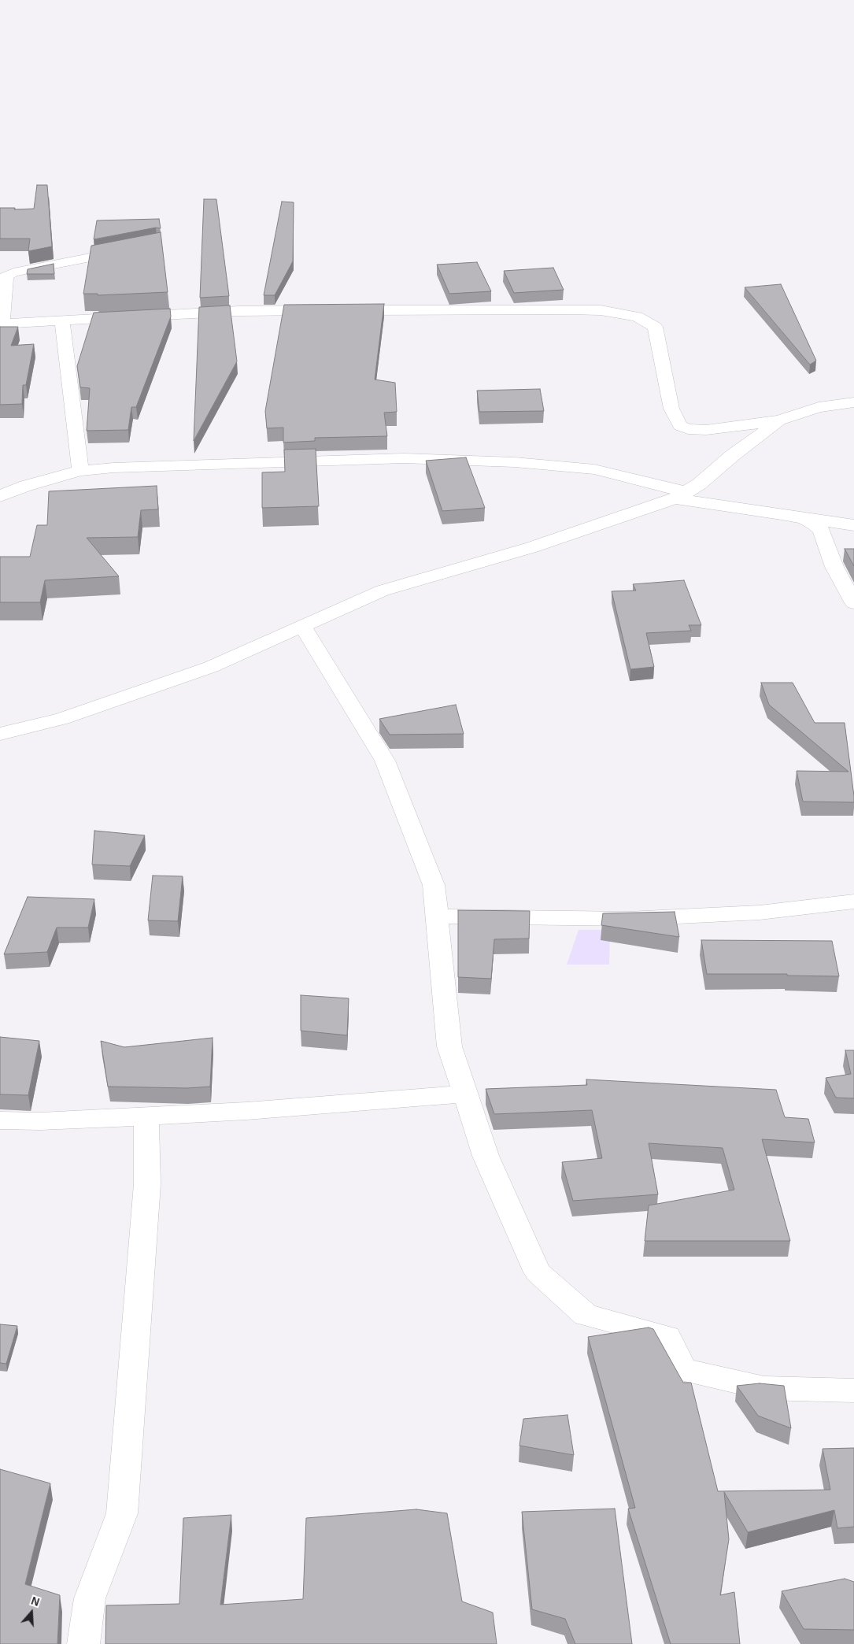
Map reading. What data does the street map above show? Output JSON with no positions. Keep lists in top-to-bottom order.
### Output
{
  "north": "top"
}
